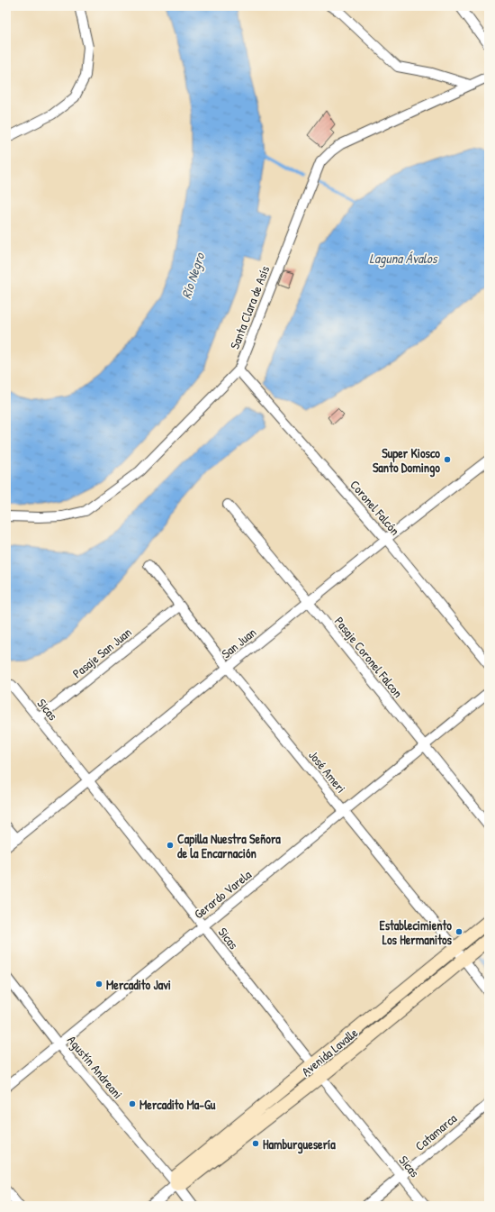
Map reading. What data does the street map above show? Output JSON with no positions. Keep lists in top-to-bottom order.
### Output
{
  "streets": {
    "main road": ["Avenida Lavalle"],
    "street": [
      "Santa Clara de Asís",
      "Coronel Falcón",
      "San Juan",
      "Pasaje San Juan",
      "Pasaje Coronel Falcon",
      "Sicas",
      "José Ameri",
      "Gerardo Varela",
      "Agustín Andreani",
      "Catamarca"
    ]
  },
  "crossings": [
    ["Santa Clara de Asís", "Coronel Falcón"],
    ["Coronel Falcón", "San Juan"],
    ["San Juan", "Pasaje Coronel Falcon"],
    ["San Juan", "Sicas"],
    ["San Juan", "José Ameri"],
    ["Pasaje San Juan", "Sicas"],
    ["Pasaje San Juan", "José Ameri"],
    ["Pasaje Coronel Falcon", "Gerardo Varela"],
    ["Sicas", "Gerardo Varela"],
    ["Sicas", "Avenida Lavalle"],
    ["Sicas", "Catamarca"],
    ["José Ameri", "Gerardo Varela"],
    ["José Ameri", "Avenida Lavalle"],
    ["Gerardo Varela", "Agustín Andreani"],
    ["Avenida Lavalle", "Agustín Andreani"]
  ],
  "water": ["Laguna Ávalos", "Río Negro"],
  "places": [
    "Super Kiosco Santo Domingo",
    "Capilla Nuestra Señora de la Encarnación",
    "Establecimiento Los Hermanitos",
    "Mercadito Javi",
    "Mercadito Ma-Gu",
    "Hamburguesería"
  ]
}
